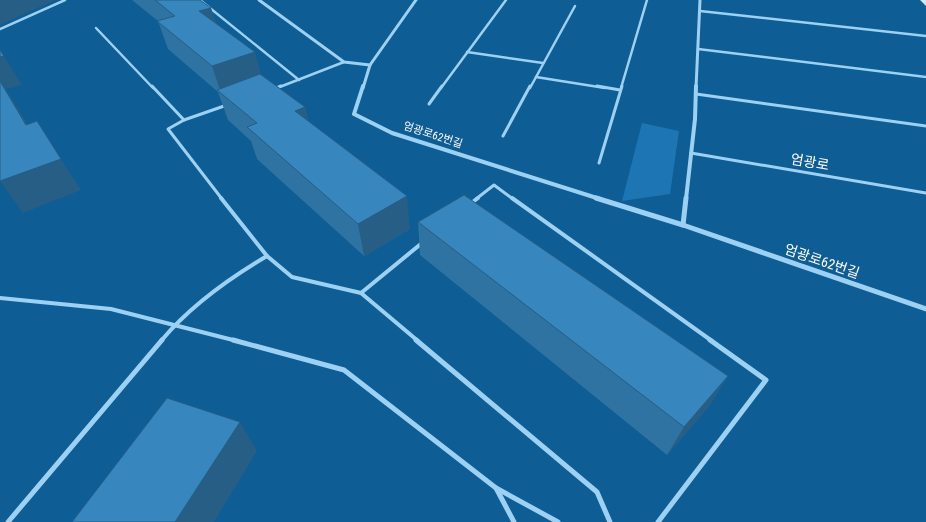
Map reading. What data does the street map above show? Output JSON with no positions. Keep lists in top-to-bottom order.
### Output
{
  "streets": {
    "street": ["엄광로62번길"],
    "lane": ["엄광로"]
  }
}
